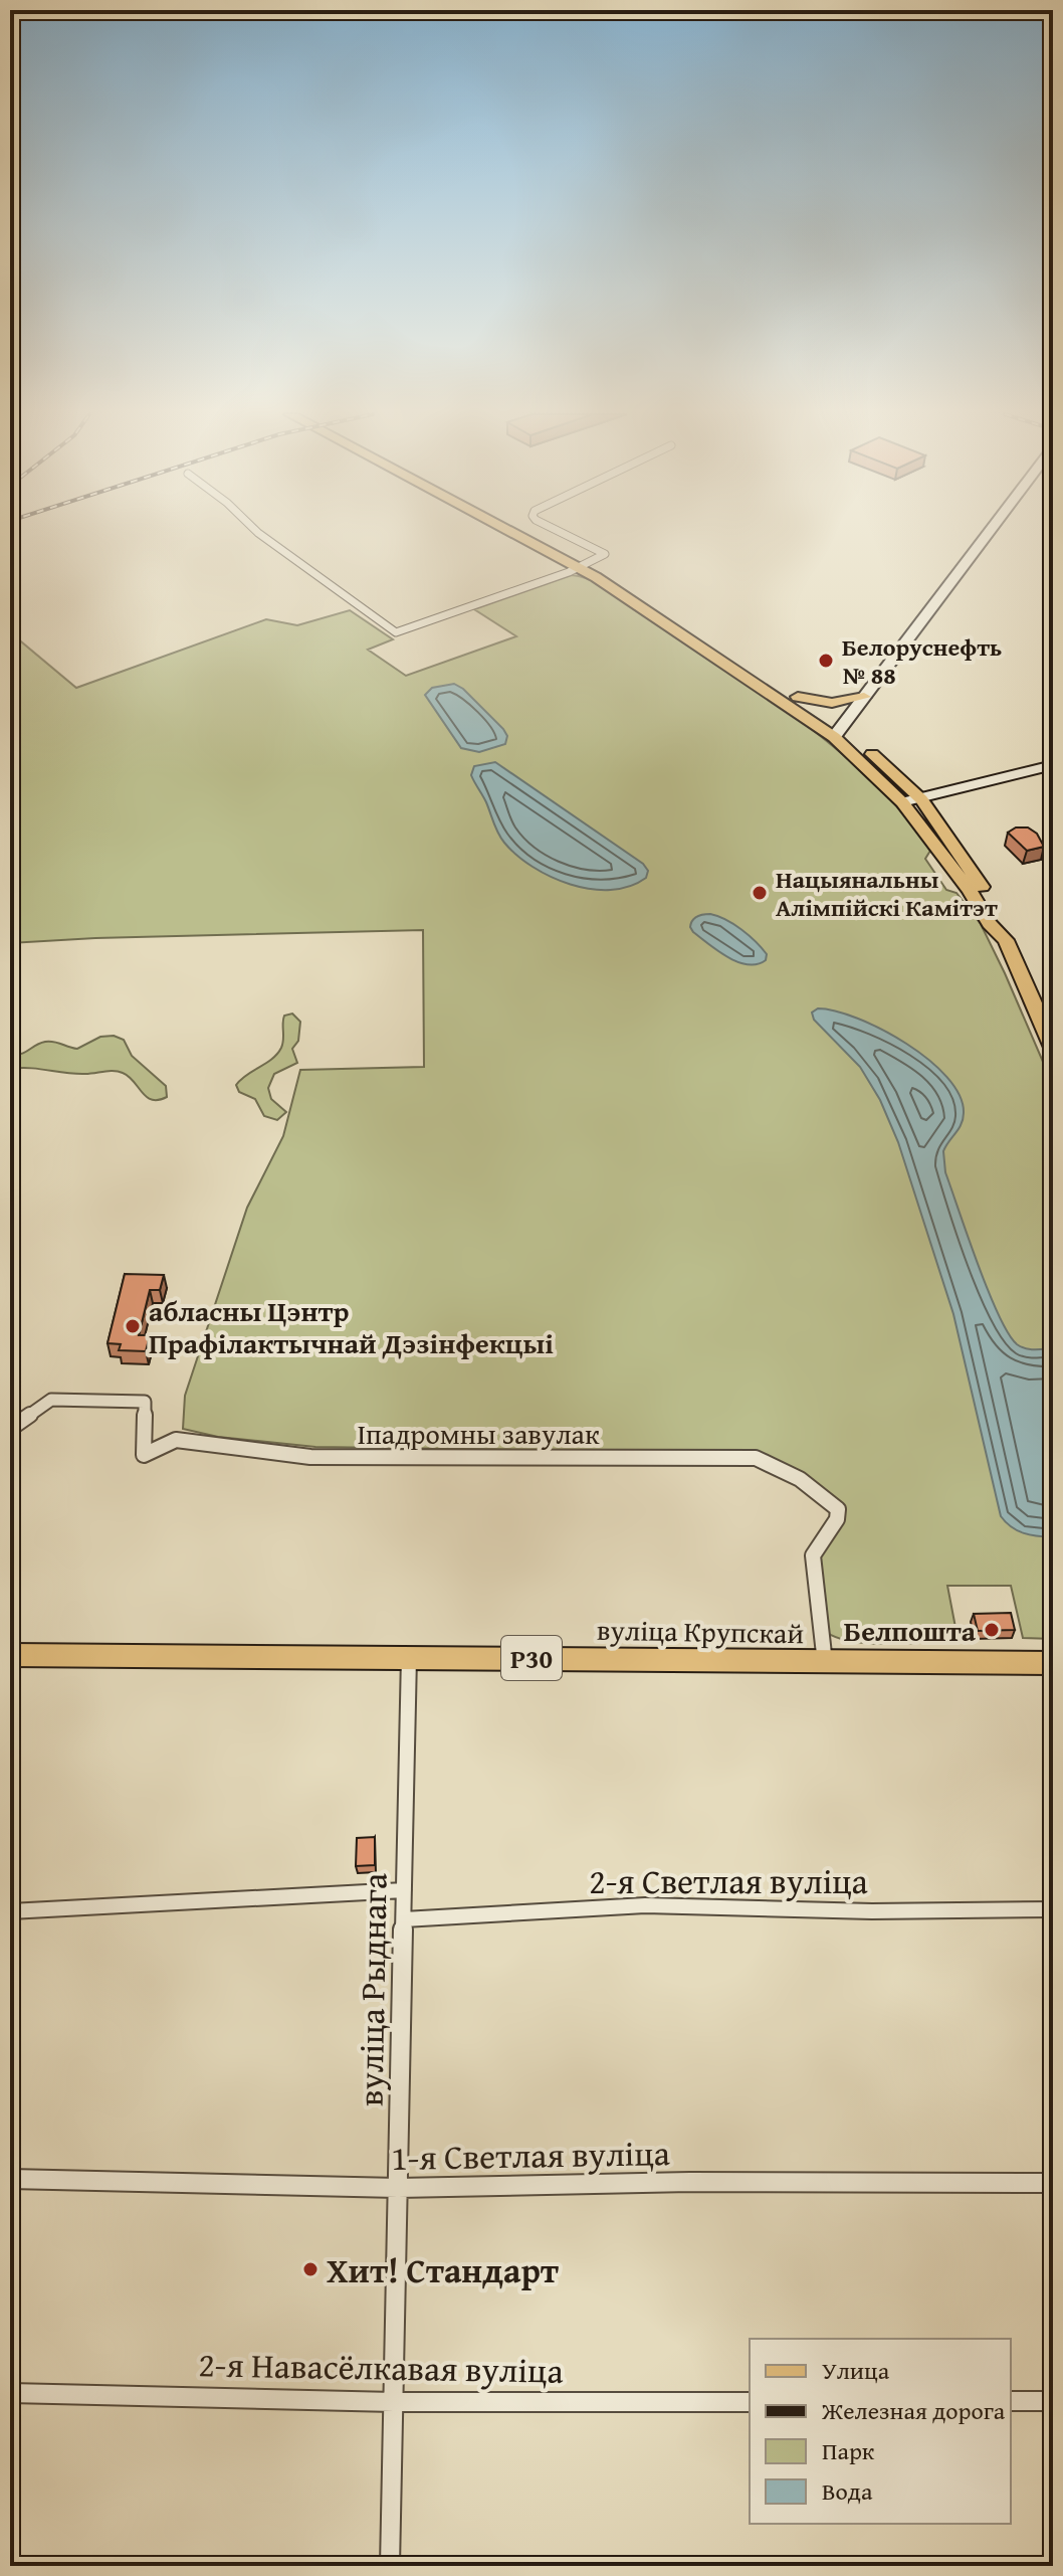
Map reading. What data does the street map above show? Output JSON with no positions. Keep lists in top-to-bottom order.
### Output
{
  "streets": {
    "main road": ["вуліца Крупскай", "Р30"],
    "street": [
      "Іпадромны завулак",
      "2-я Светлая вуліца",
      "вуліца Рыднага",
      "1-я Светлая вуліца",
      "2-я Навасёлкавая вуліца"
    ]
  },
  "crossings": [
    ["Іпадромны завулак", "вуліца Крупскай"],
    ["вуліца Крупскай", "вуліца Рыднага"],
    ["2-я Светлая вуліца", "вуліца Рыднага"],
    ["вуліца Рыднага", "1-я Светлая вуліца"],
    ["вуліца Рыднага", "2-я Навасёлкавая вуліца"]
  ],
  "places": [
    "Белоруснефть № 88",
    "Нацыянальны Алімпійскі Камітэт",
    "абласны Цэнтр Прафілактычнай Дэзінфекцыі",
    "Белпошта",
    "Хит! Стандарт"
  ],
  "legend": [
    "Улица",
    "Железная дорога",
    "Парк",
    "Вода"
  ]
}
